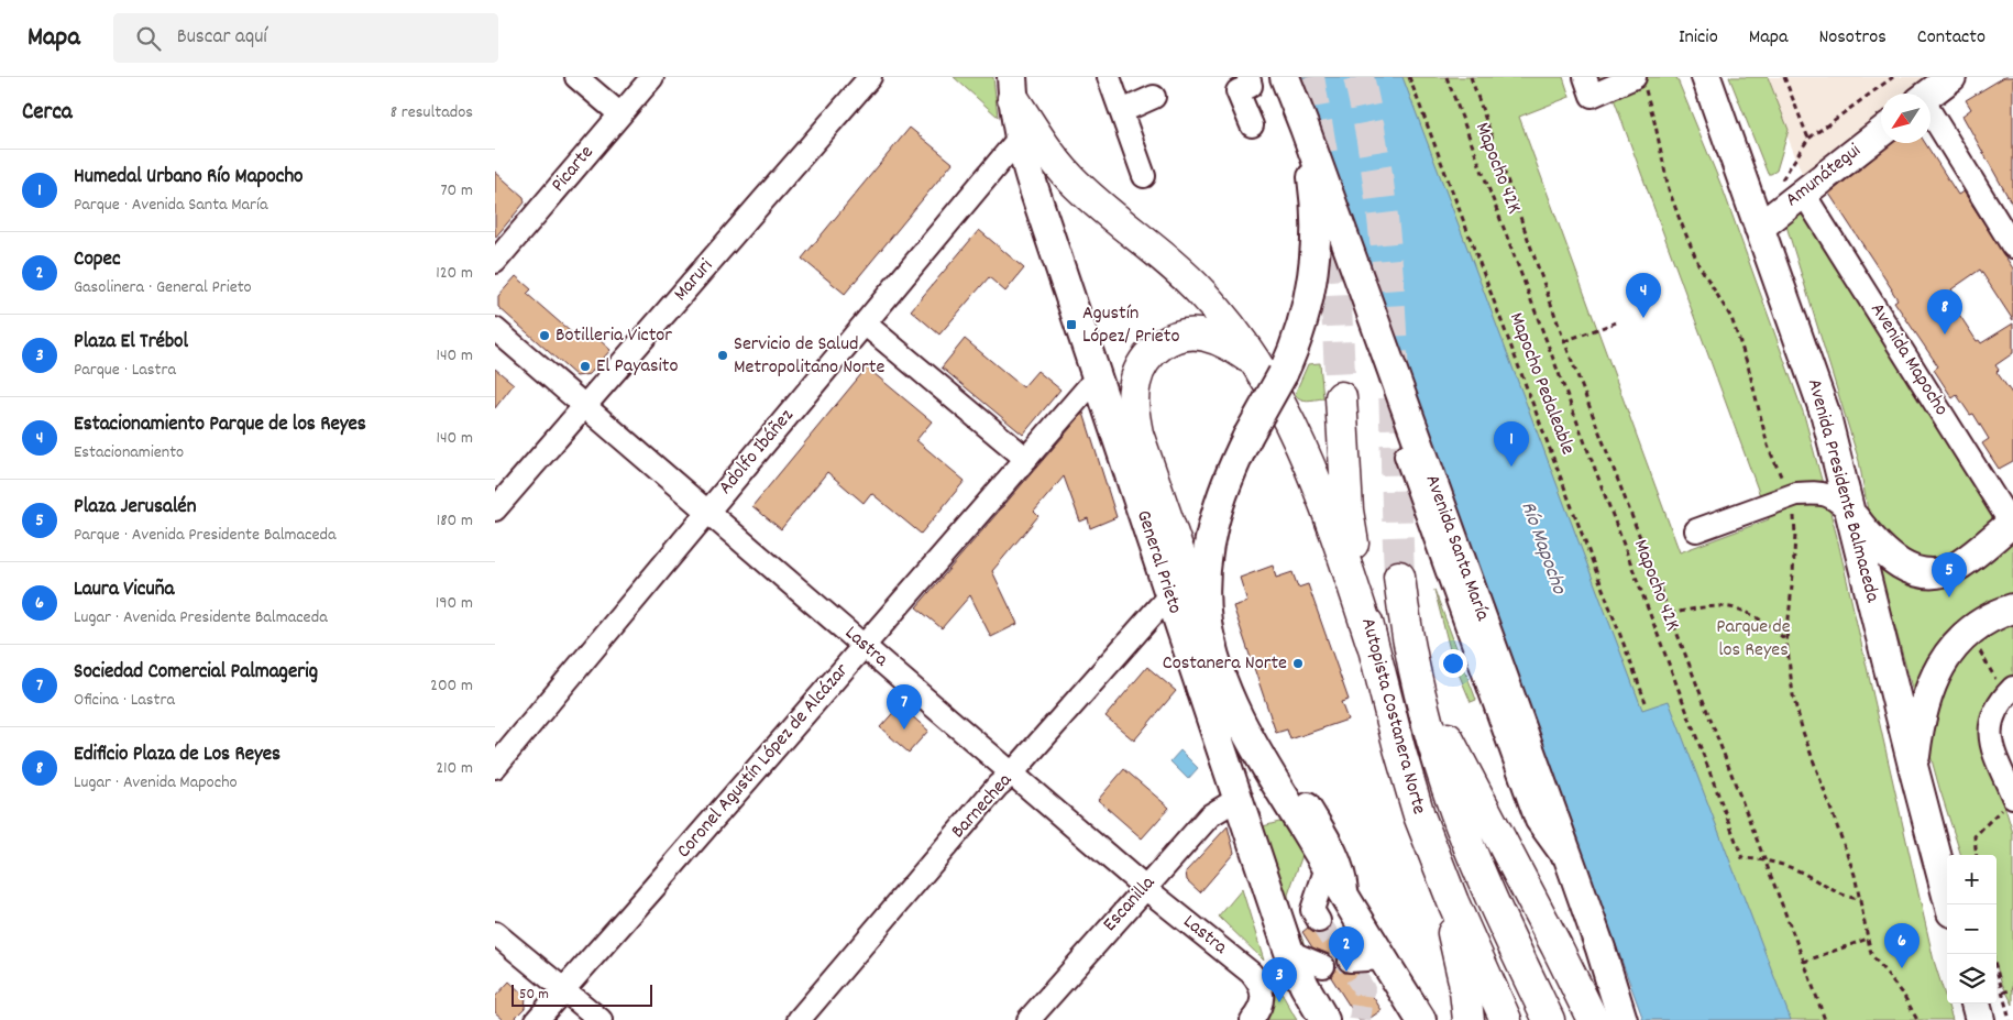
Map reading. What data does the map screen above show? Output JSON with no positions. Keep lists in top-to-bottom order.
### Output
{
  "streets": {
    "highway": ["Autopista Costanera Norte"],
    "main road": [
      "Amunátegui",
      "Avenida Presidente Balmaceda",
      "Avenida Santa María",
      "General Prieto"
    ],
    "street": [
      "Picarte",
      "Maruri",
      "Avenida Mapocho",
      "Adolfo Ibáñez",
      "Lastra",
      "Coronel Agustín López de Alcázar",
      "Barnechea",
      "Escanilla"
    ],
    "path": ["Mapocho 42K", "Mapocho Pedaleable"]
  },
  "crossings": [
    ["Amunátegui", "Avenida Mapocho"],
    ["Amunátegui", "Avenida Presidente Balmaceda"],
    ["Maruri", "Lastra"],
    ["Adolfo Ibáñez", "General Prieto"],
    ["Adolfo Ibáñez", "Lastra"],
    ["Avenida Santa María", "General Prieto"],
    ["General Prieto", "Coronel Agustín López de Alcázar"],
    ["General Prieto", "Barnechea"],
    ["General Prieto", "Escanilla"],
    ["Lastra", "Coronel Agustín López de Alcázar"],
    ["Lastra", "Barnechea"],
    ["Lastra", "Escanilla"]
  ],
  "water": ["Río Mapocho"],
  "parks": ["Parque de los Reyes"],
  "places": {
    "transit": ["Agustín López/ Prieto"],
    "other": [
      "Botilleria Victor",
      "Servicio de Salud Metropolitano Norte",
      "El Payasito",
      "Costanera Norte"
    ]
  },
  "scale_bar": "50 m",
  "north": "bottom left",
  "page": {
    "header": "Mapa",
    "search": "Buscar aquí",
    "nav": [
      "Inicio",
      "Mapa",
      "Nosotros",
      "Contacto"
    ],
    "heading": ["Cerca", "8 resultados"],
    "list": [
      {
        "mark": "1",
        "name": "Humedal Urbano Río Mapocho",
        "note": "Parque · Avenida Santa María",
        "value": "70 m"
      },
      {
        "mark": "2",
        "name": "Copec",
        "note": "Gasolinera · General Prieto",
        "value": "120 m"
      },
      {
        "mark": "3",
        "name": "Plaza El Trébol",
        "note": "Parque · Lastra",
        "value": "140 m"
      },
      {
        "mark": "4",
        "name": "Estacionamiento Parque de los Reyes",
        "note": "Estacionamiento",
        "value": "140 m"
      },
      {
        "mark": "5",
        "name": "Plaza Jerusalén",
        "note": "Parque · Avenida Presidente Balmaceda",
        "value": "180 m"
      },
      {
        "mark": "6",
        "name": "Laura Vicuña",
        "note": "Lugar · Avenida Presidente Balmaceda",
        "value": "190 m"
      },
      {
        "mark": "7",
        "name": "Sociedad Comercial Palmagerig",
        "note": "Oficina · Lastra",
        "value": "200 m"
      },
      {
        "mark": "8",
        "name": "Edificio Plaza de Los Reyes",
        "note": "Lugar · Avenida Mapocho",
        "value": "210 m"
      }
    ],
    "pins": [
      "4",
      "8",
      "1",
      "5",
      "7",
      "6",
      "2",
      "3"
    ],
    "map_buttons": ["+", "−"],
    "scale": "50 m"
  }
}
